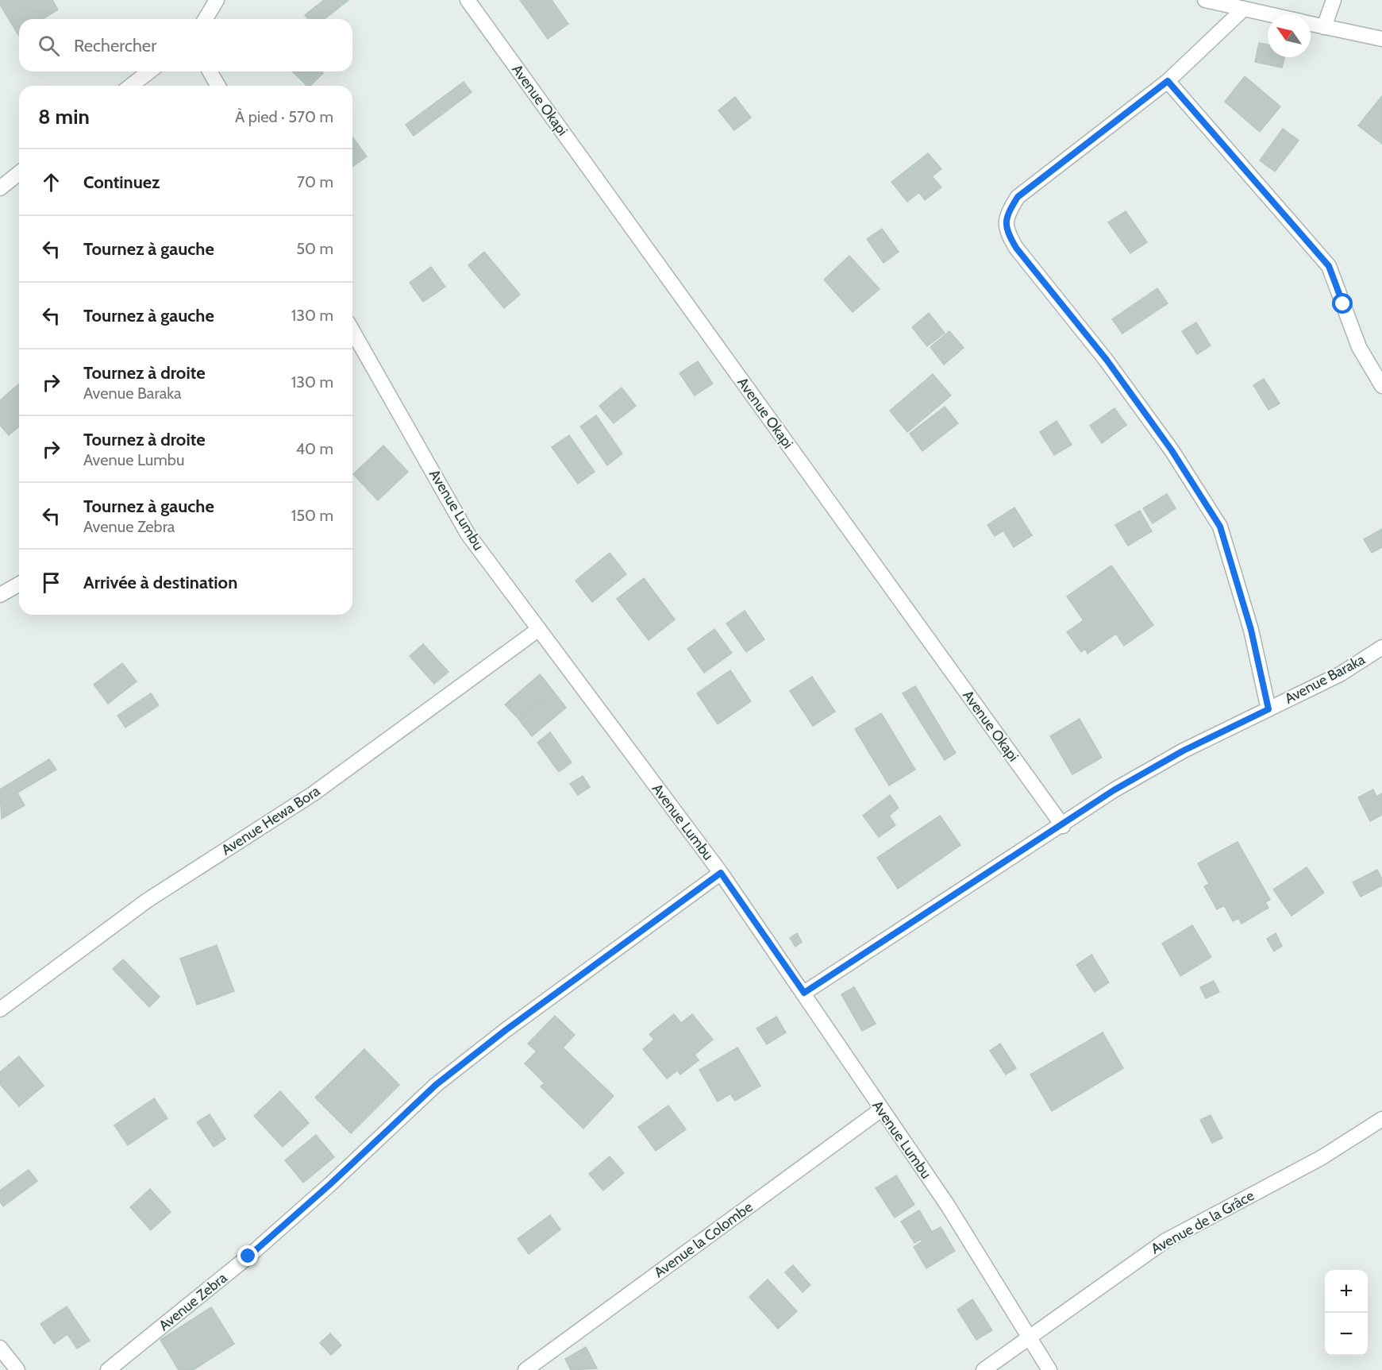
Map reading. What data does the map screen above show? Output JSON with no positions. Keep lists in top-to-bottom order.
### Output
{
  "streets": {
    "street": [
      "Avenue Okapi",
      "Avenue Lumbu",
      "Avenue Baraka",
      "Avenue Hewa Bora",
      "Avenue de la Grâce",
      "Avenue la Colombe",
      "Avenue Zebra"
    ]
  },
  "crossings": [
    ["Avenue Okapi", "Avenue Baraka"],
    ["Avenue Lumbu", "Avenue Baraka"],
    ["Avenue Lumbu", "Avenue Hewa Bora"],
    ["Avenue Lumbu", "Avenue de la Grâce"],
    ["Avenue Lumbu", "Avenue la Colombe"],
    ["Avenue Lumbu", "Avenue Zebra"]
  ],
  "north": "top left",
  "page": {
    "search": "Rechercher",
    "heading": ["8 min", "À pied · 570 m"],
    "list": [
      ["Continuez", "70 m"],
      ["Tournez à gauche", "50 m"],
      ["Tournez à gauche", "130 m"],
      ["Tournez à droite", "Avenue Baraka", "130 m"],
      ["Tournez à droite", "Avenue Lumbu", "40 m"],
      ["Tournez à gauche", "Avenue Zebra", "150 m"],
      "Arrivée à destination"
    ],
    "map_buttons": ["+", "−"]
  }
}
